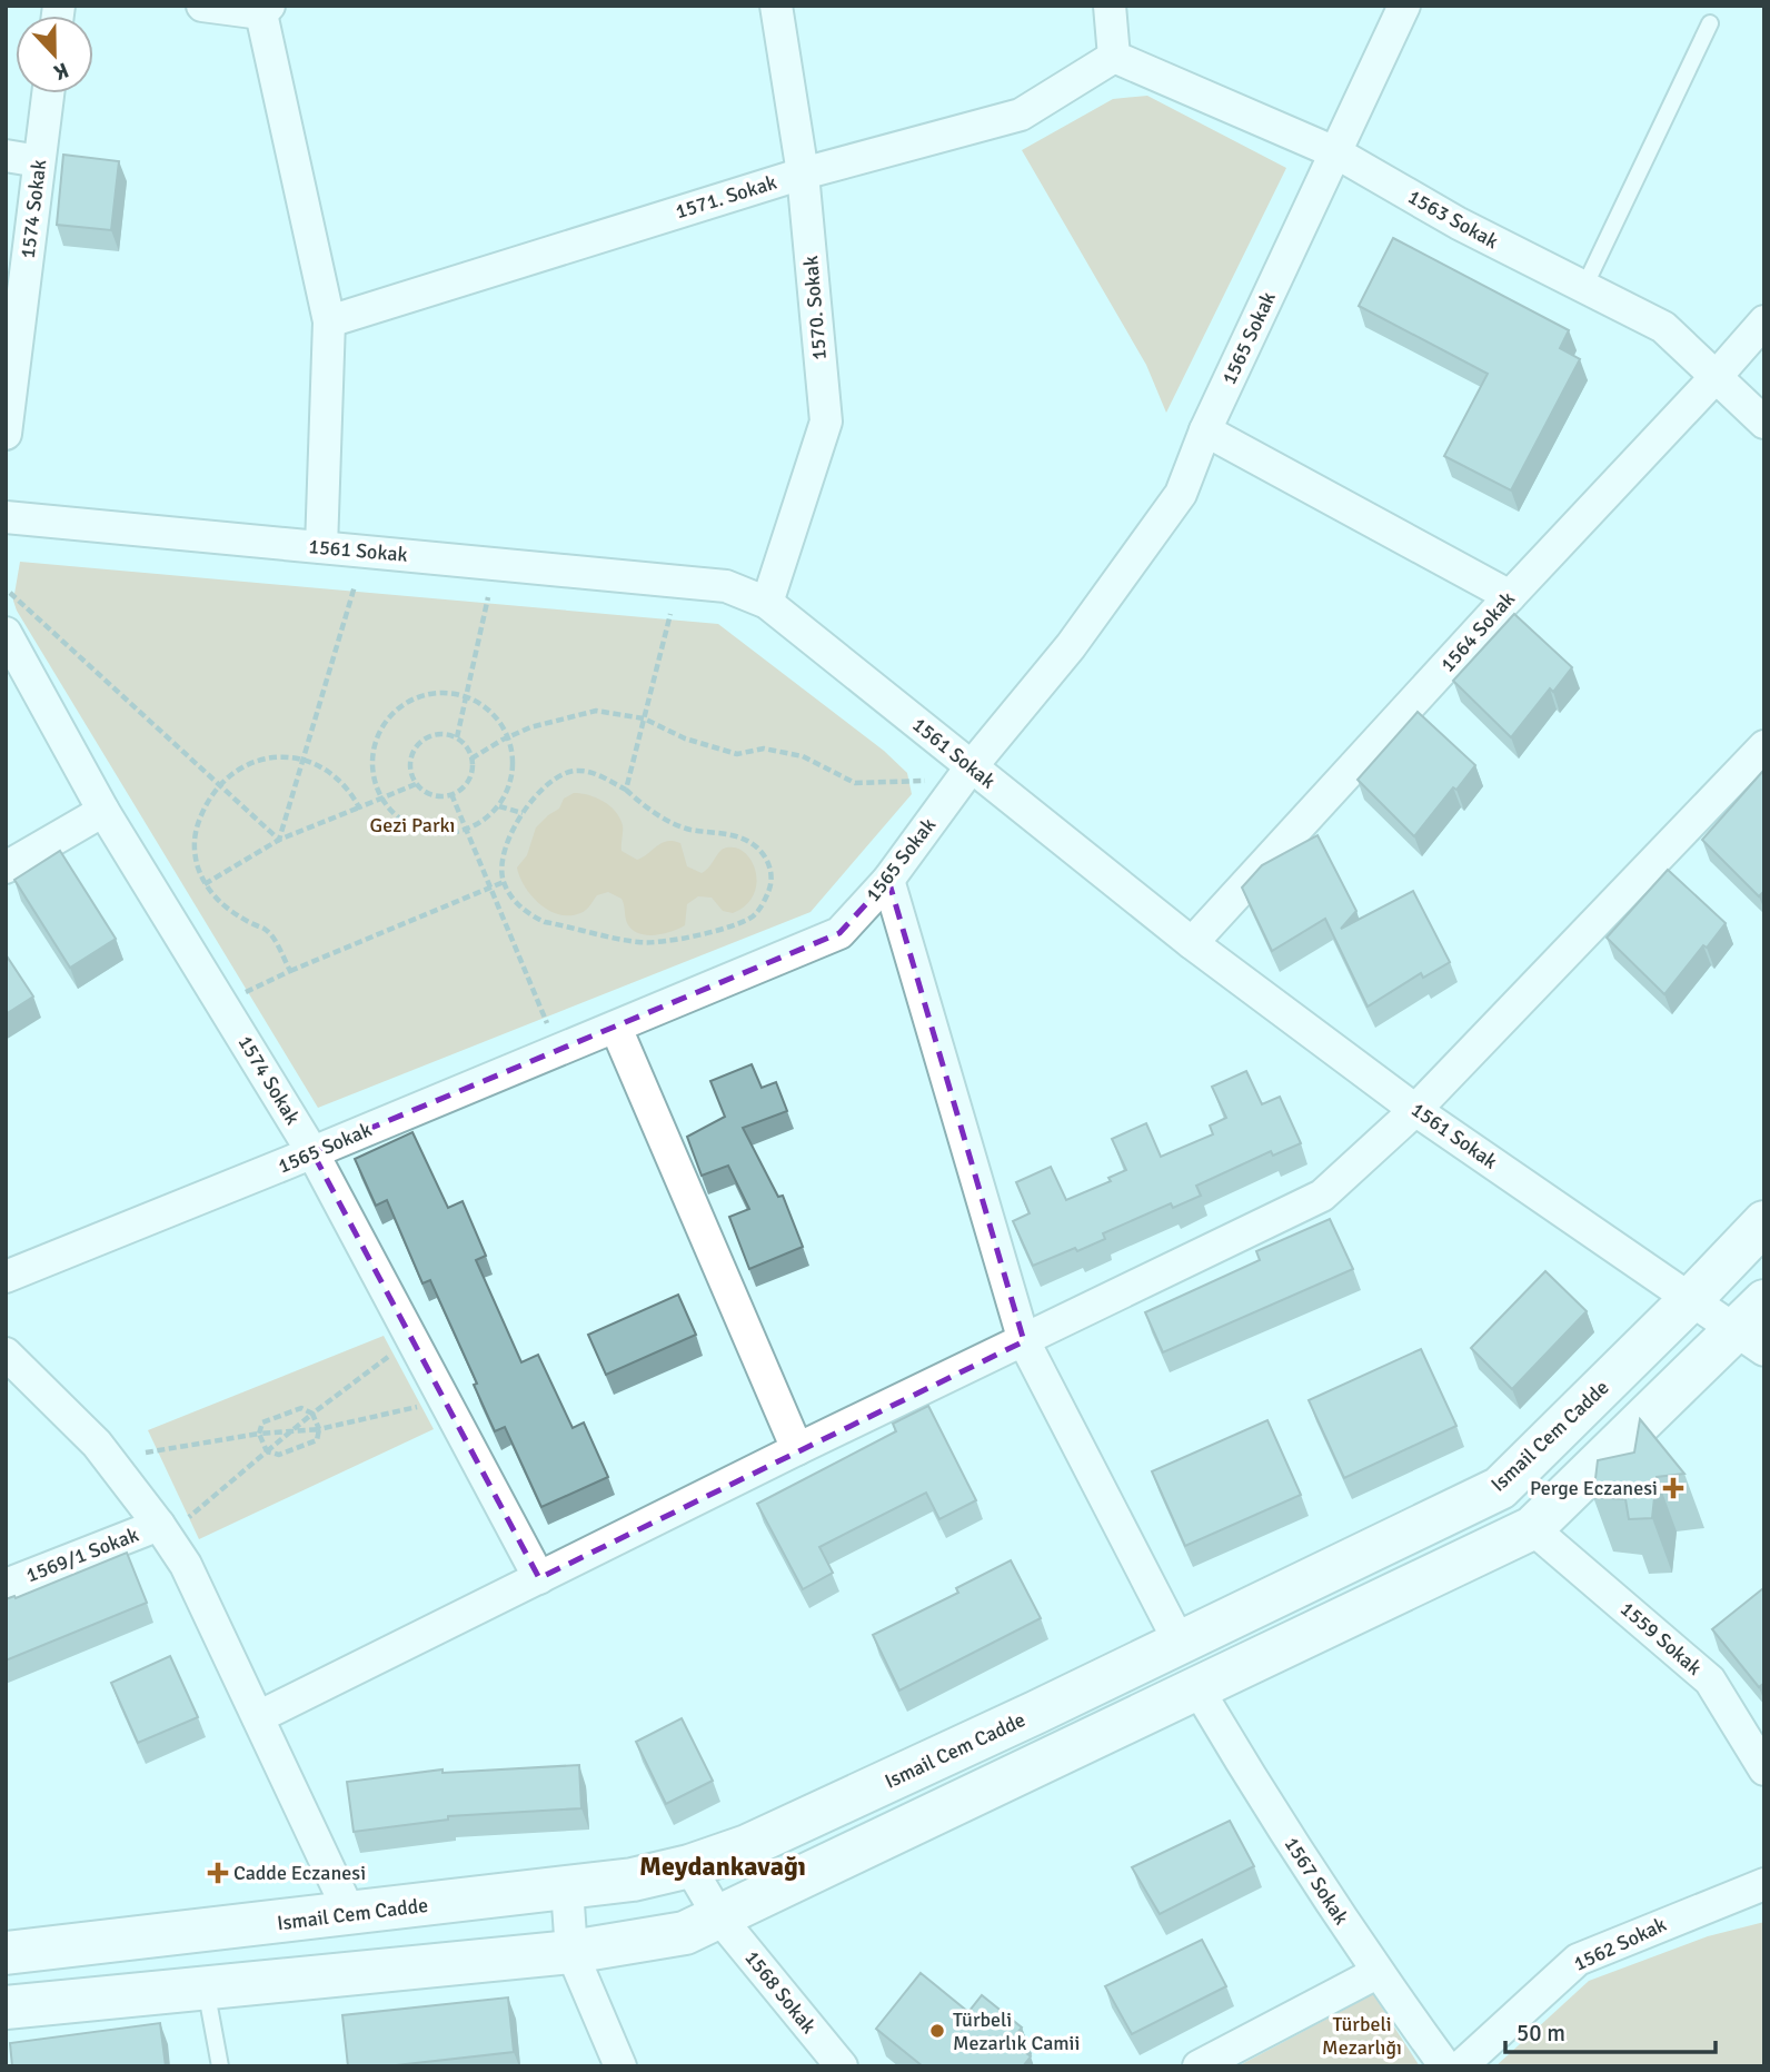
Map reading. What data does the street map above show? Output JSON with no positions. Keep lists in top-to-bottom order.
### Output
{
  "streets": {
    "main road": ["Ismail Cem Cadde"],
    "street": [
      "1571. Sokak",
      "1574 Sokak",
      "1563 Sokak",
      "1570. Sokak",
      "1565 Sokak",
      "1561 Sokak",
      "1564 Sokak",
      "1569/1 Sokak",
      "1559 Sokak",
      "1567 Sokak",
      "1562 Sokak",
      "1568 Sokak"
    ]
  },
  "crossings": [
    ["1571. Sokak", "1563 Sokak"],
    ["1571. Sokak", "1570. Sokak"],
    ["1574 Sokak", "1565 Sokak"],
    ["1563 Sokak", "1565 Sokak"],
    ["1563 Sokak", "1564 Sokak"],
    ["1570. Sokak", "1561 Sokak"],
    ["1565 Sokak", "1561 Sokak"],
    ["1561 Sokak", "1564 Sokak"],
    ["1561 Sokak", "Ismail Cem Cadde"],
    ["Ismail Cem Cadde", "1568 Sokak"]
  ],
  "districts": ["Meydankavağı"],
  "parks": ["Gezi Parkı", "Türbeli Mezarlığı"],
  "places": {
    "health": ["Perge Eczanesi", "Cadde Eczanesi"],
    "other": ["Türbeli Mezarlık Camii"]
  },
  "scale_bar": "50 m",
  "north": "bottom"
}
